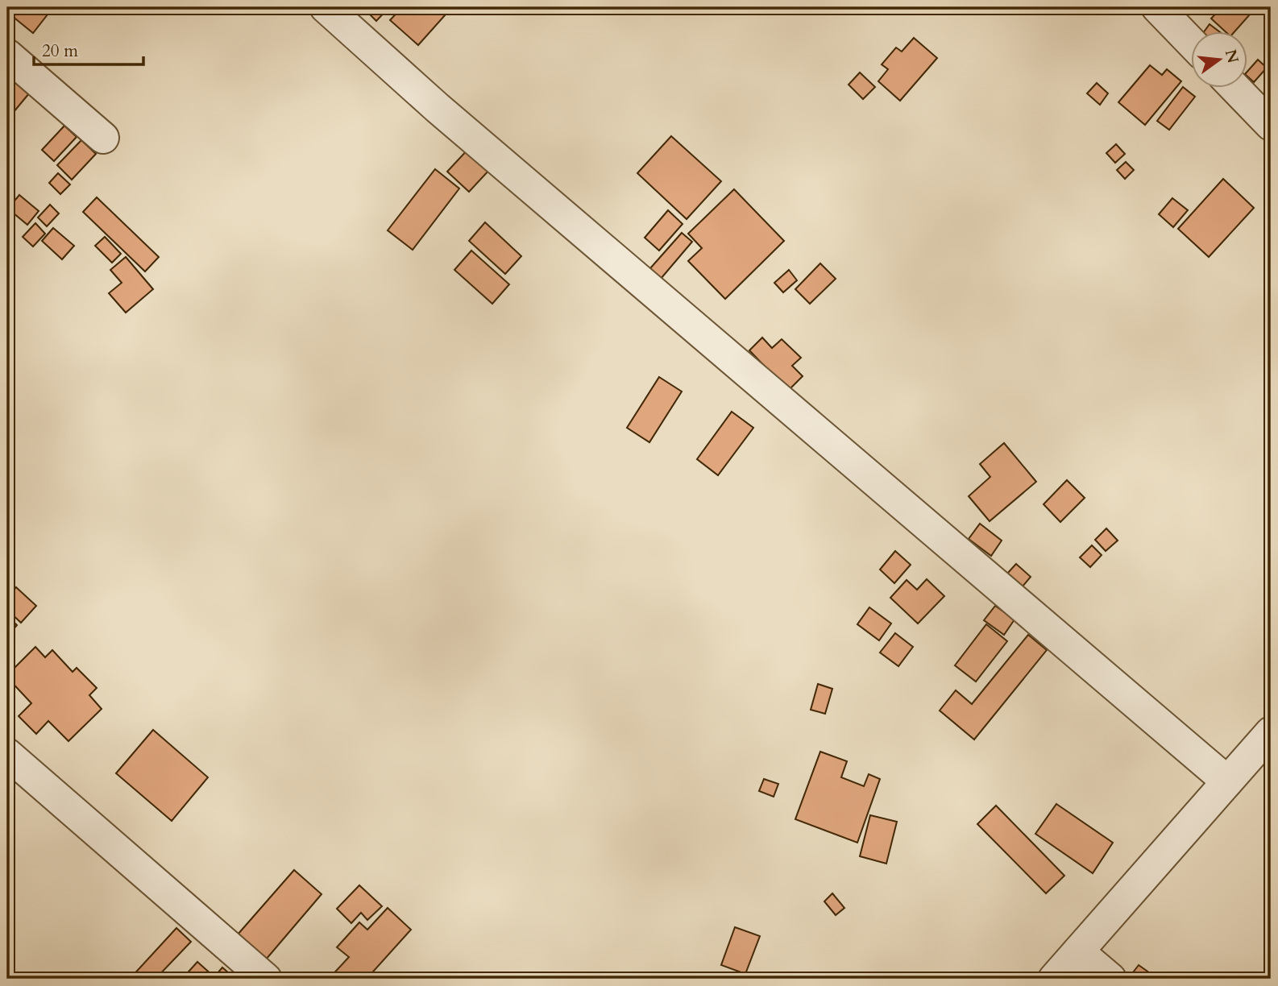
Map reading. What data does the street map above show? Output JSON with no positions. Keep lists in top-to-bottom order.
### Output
{
  "scale_bar": "20 m",
  "north": "right"
}
